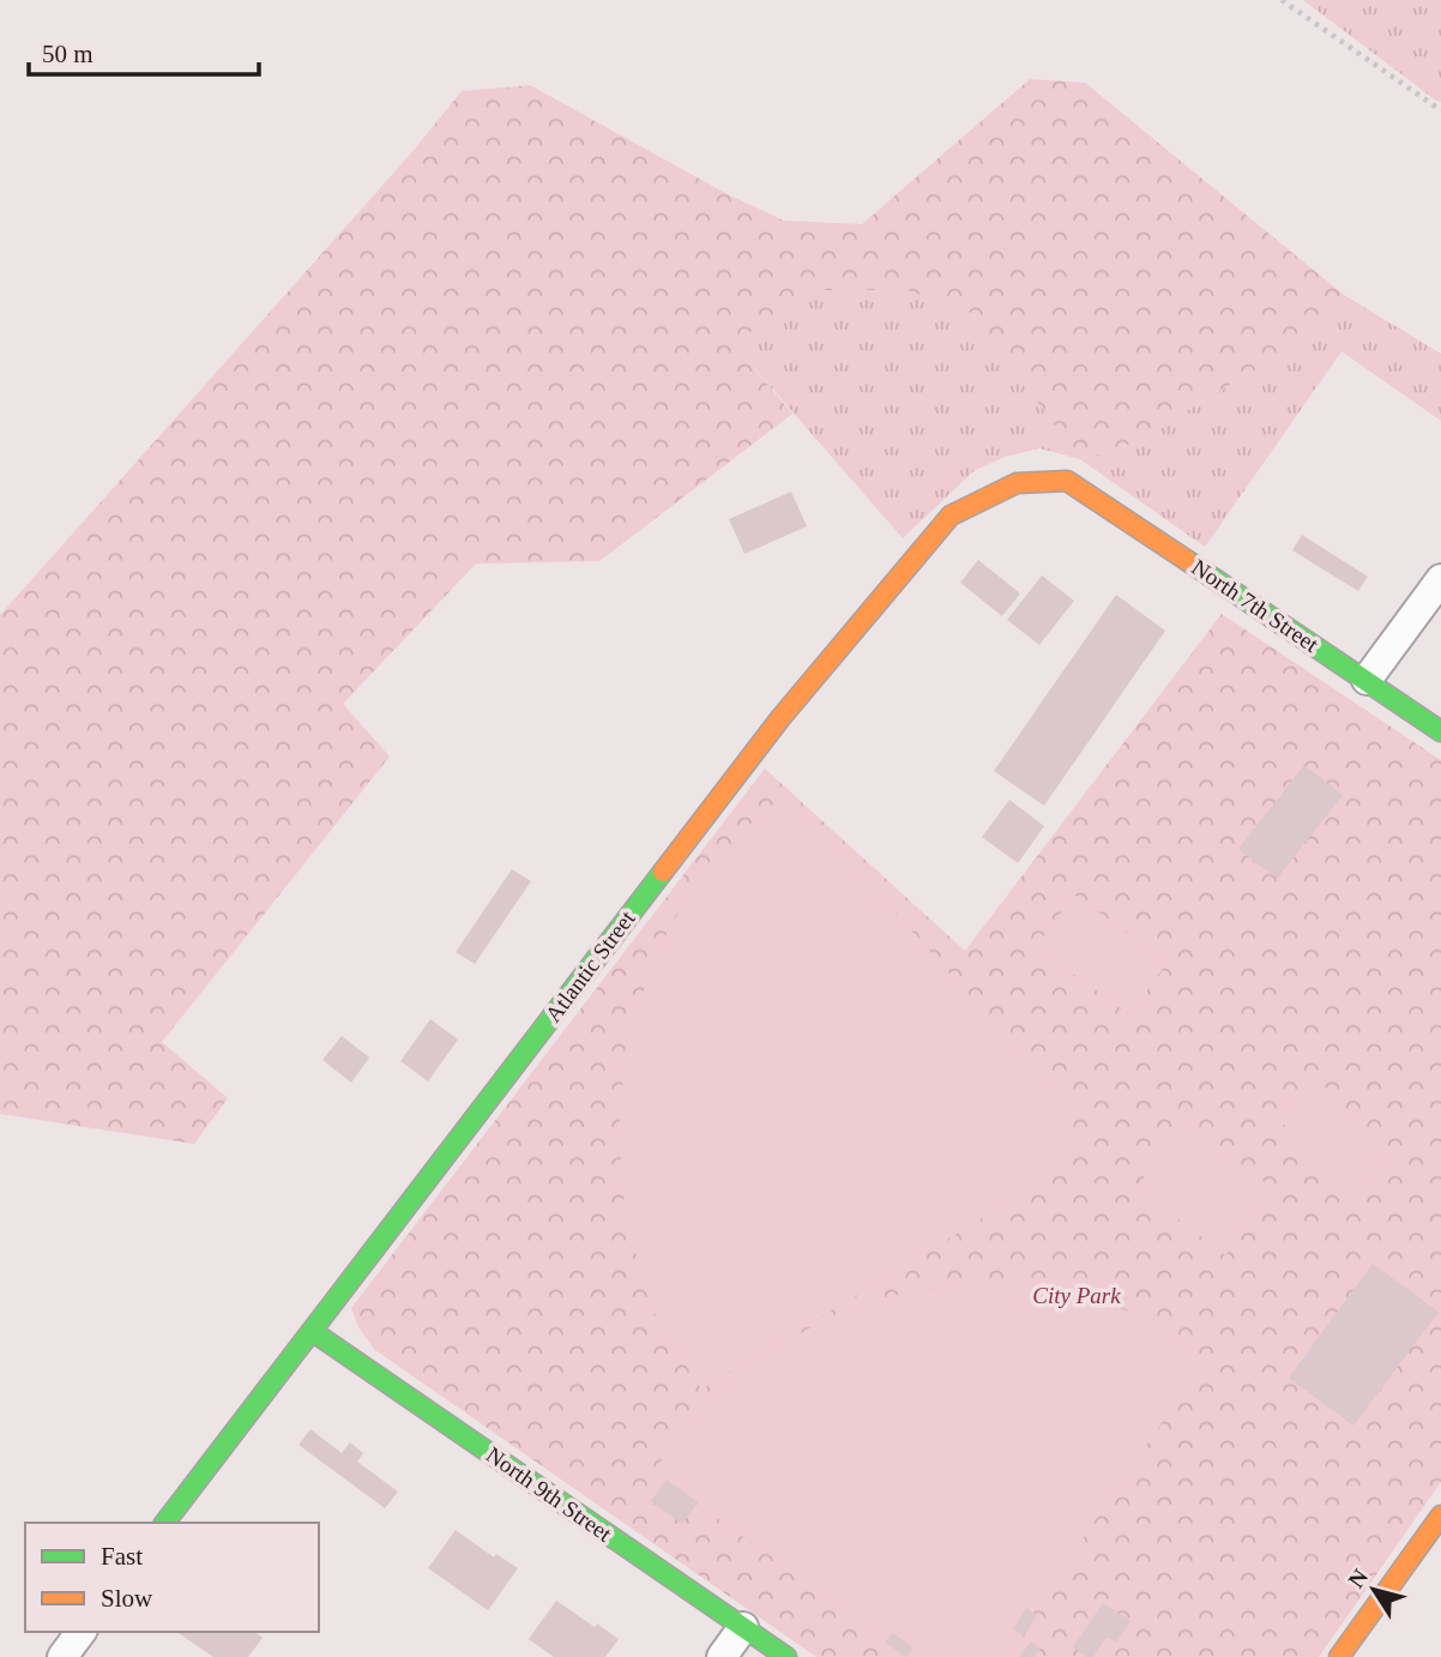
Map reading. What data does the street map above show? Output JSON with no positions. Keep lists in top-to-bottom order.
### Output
{
  "streets": {
    "street": ["North 7th Street", "Atlantic Street", "North 9th Street"]
  },
  "crossings": [
    ["North 7th Street", "Atlantic Street"],
    ["Atlantic Street", "North 9th Street"]
  ],
  "parks": ["City Park"],
  "legend": ["Fast", "Slow"],
  "scale_bar": "50 m",
  "north": "top left"
}
